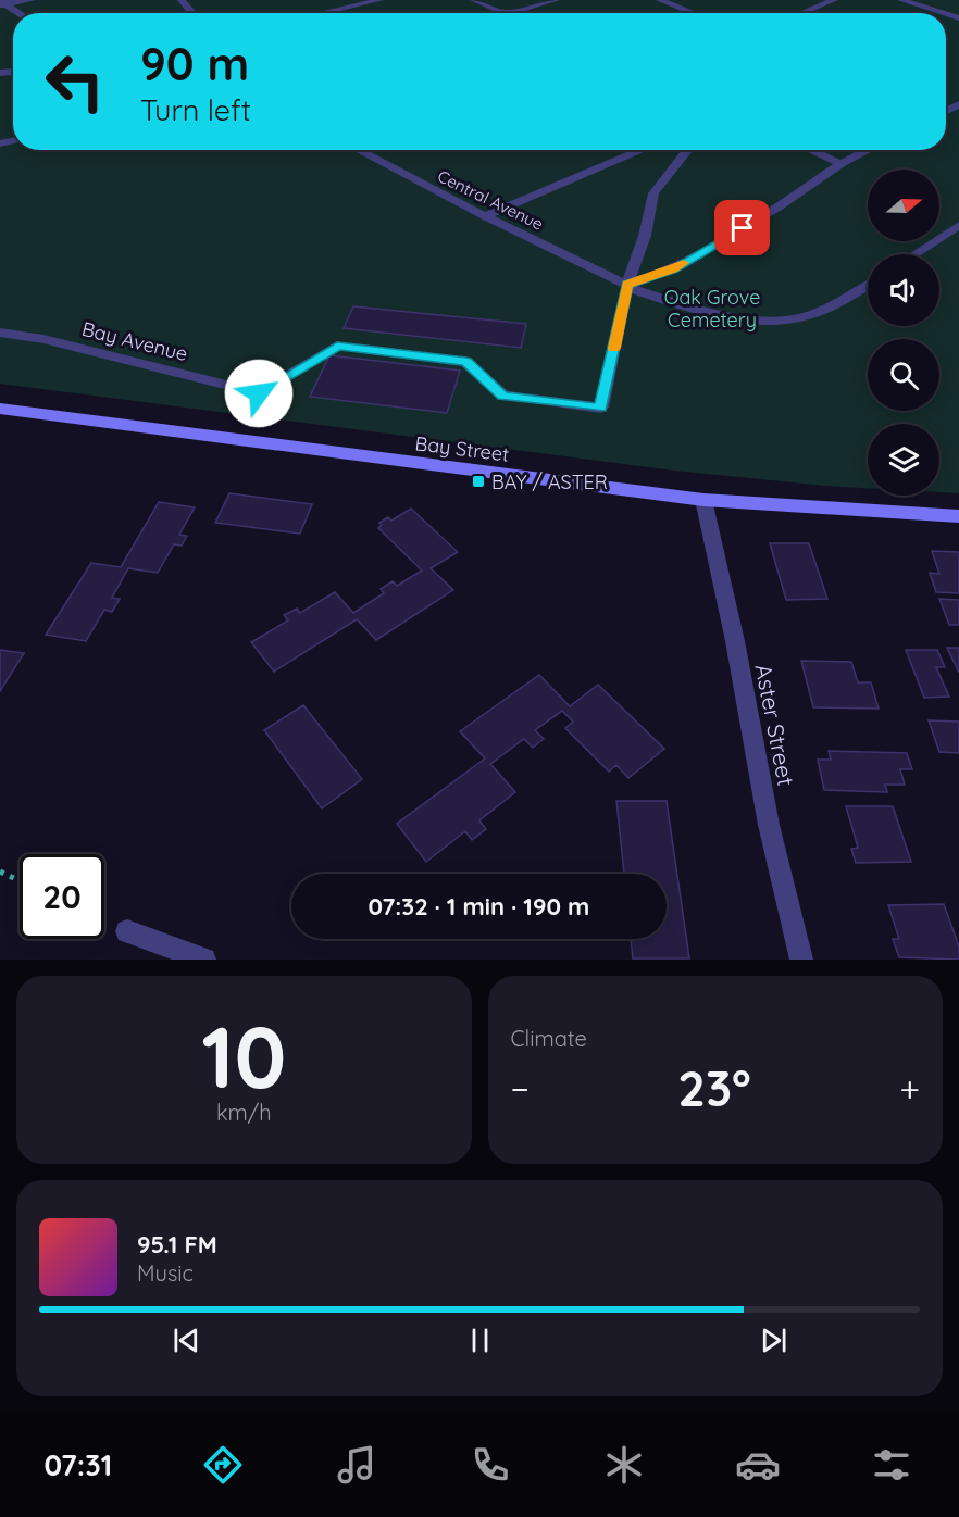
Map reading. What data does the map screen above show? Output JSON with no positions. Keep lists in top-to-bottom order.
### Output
{
  "streets": {
    "main road": ["Bay Street"],
    "street": ["Central Avenue", "Bay Avenue", "Aster Street"]
  },
  "crossings": [
    ["Central Avenue", "Bay Avenue"],
    ["Bay Street", "Aster Street"]
  ],
  "parks": ["Oak Grove Cemetery"],
  "places": {
    "transit": ["BAY / ASTER"]
  },
  "north": "right",
  "page": {
    "turn": ["90 m", "Turn left"],
    "limit": "20",
    "trip": "07:32 · 1 min · 190 m",
    "tile": [
      ["10", "km/h"],
      "Climate"
    ],
    "heat": ["−", "23°", "+"],
    "song": ["95.1 FM", "Music"],
    "tabs": "07:31"
  }
}
